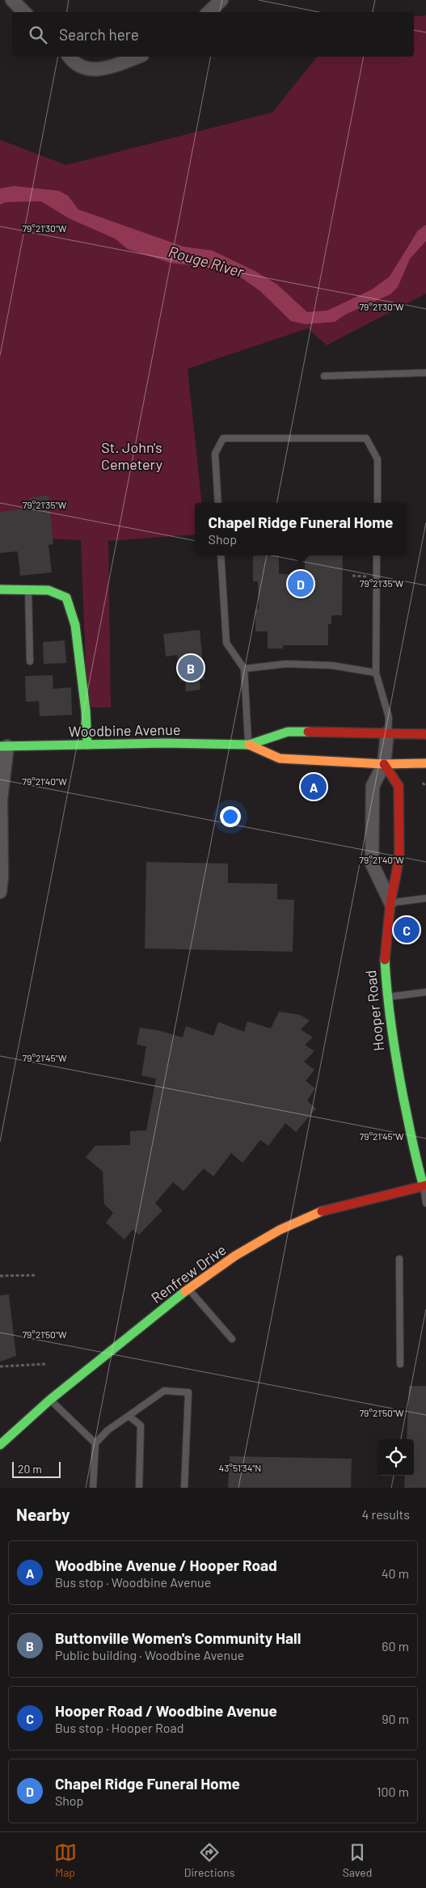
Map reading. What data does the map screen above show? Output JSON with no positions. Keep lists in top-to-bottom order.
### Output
{
  "streets": {
    "street": ["Woodbine Avenue", "Hooper Road", "Renfrew Drive"]
  },
  "crossings": [
    ["Woodbine Avenue", "Hooper Road"],
    ["Hooper Road", "Renfrew Drive"]
  ],
  "water": ["Rouge River"],
  "parks": ["St. John's Cemetery"],
  "scale_bar": "20 m",
  "page": {
    "search": "Search here",
    "popup": ["Chapel Ridge Funeral Home", "Shop"],
    "pins": [
      "D",
      "B",
      "A",
      "C"
    ],
    "scale": "20 m",
    "heading": ["Nearby", "4 results"],
    "list": [
      {
        "mark": "A",
        "name": "Woodbine Avenue / Hooper Road",
        "note": "Bus stop · Woodbine Avenue",
        "value": "40 m"
      },
      {
        "mark": "B",
        "name": "Buttonville Women's Community Hall",
        "note": "Public building · Woodbine Avenue",
        "value": "60 m"
      },
      {
        "mark": "C",
        "name": "Hooper Road / Woodbine Avenue",
        "note": "Bus stop · Hooper Road",
        "value": "90 m"
      },
      {
        "mark": "D",
        "name": "Chapel Ridge Funeral Home",
        "note": "Shop",
        "value": "100 m"
      }
    ],
    "nav": ["Map", "Directions", "Saved"]
  },
  "coordinates": [
    "79°21'30\"W",
    "79°21'35\"W",
    "79°21'40\"W",
    "79°21'45\"W",
    "79°21'50\"W",
    "43°51'34\"N"
  ]
}
